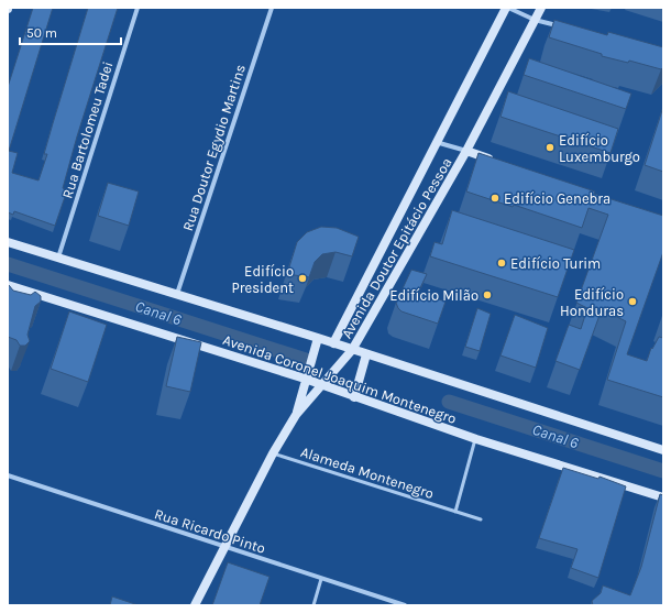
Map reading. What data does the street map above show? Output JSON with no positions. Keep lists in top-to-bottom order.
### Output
{
  "streets": {
    "main road": ["Avenida Doutor Epitácio Pessoa", "Avenida Coronel Joaquim Montenegro"],
    "street": ["Rua Bartolomeu Tadei", "Rua Doutor Egydio Martins", "Rua Ricardo Pinto"],
    "lane": ["Alameda Montenegro"]
  },
  "crossings": [
    ["Rua Bartolomeu Tadei", "Avenida Coronel Joaquim Montenegro"],
    ["Rua Doutor Egydio Martins", "Avenida Coronel Joaquim Montenegro"],
    ["Avenida Doutor Epitácio Pessoa", "Avenida Coronel Joaquim Montenegro"],
    ["Avenida Doutor Epitácio Pessoa", "Alameda Montenegro"],
    ["Avenida Doutor Epitácio Pessoa", "Rua Ricardo Pinto"]
  ],
  "water": ["Canal 6"],
  "places": [
    "Edifício Luxemburgo",
    "Edifício Genebra",
    "Edifício Turim",
    "Edifício President",
    "Edifício Milão",
    "Edifício Honduras"
  ],
  "scale_bar": "50 m"
}
